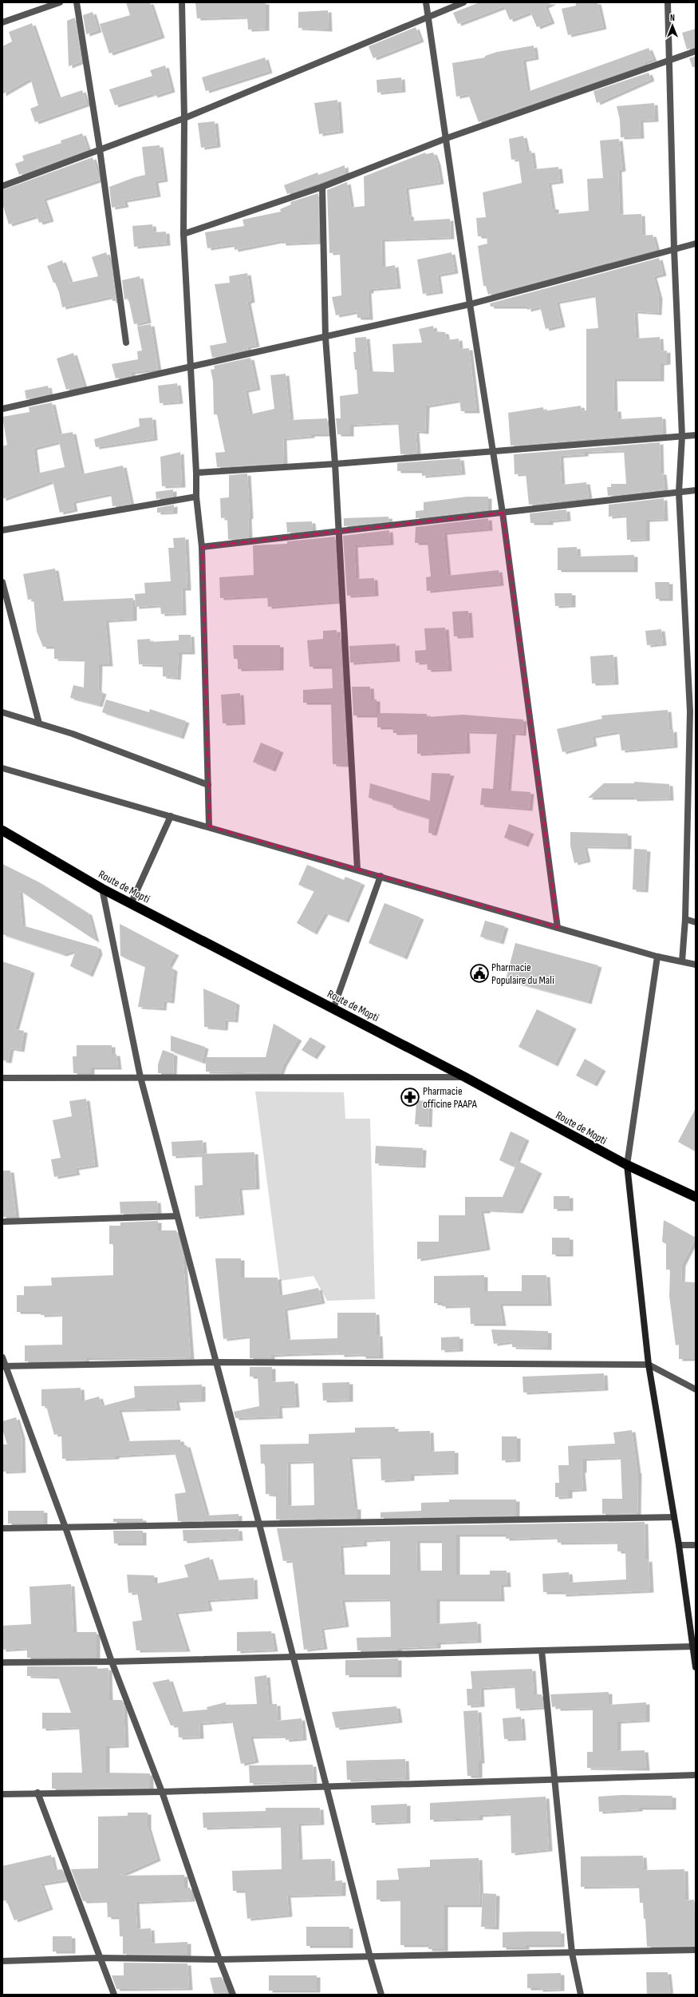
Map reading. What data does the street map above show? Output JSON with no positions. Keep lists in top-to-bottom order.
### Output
{
  "streets": {
    "highway": ["Route de Mopti"]
  },
  "places": {
    "public building": ["Pharmacie Populaire du Mali"],
    "pharmacy": ["Pharmacie officine PAAPA"]
  },
  "north": "top"
}
